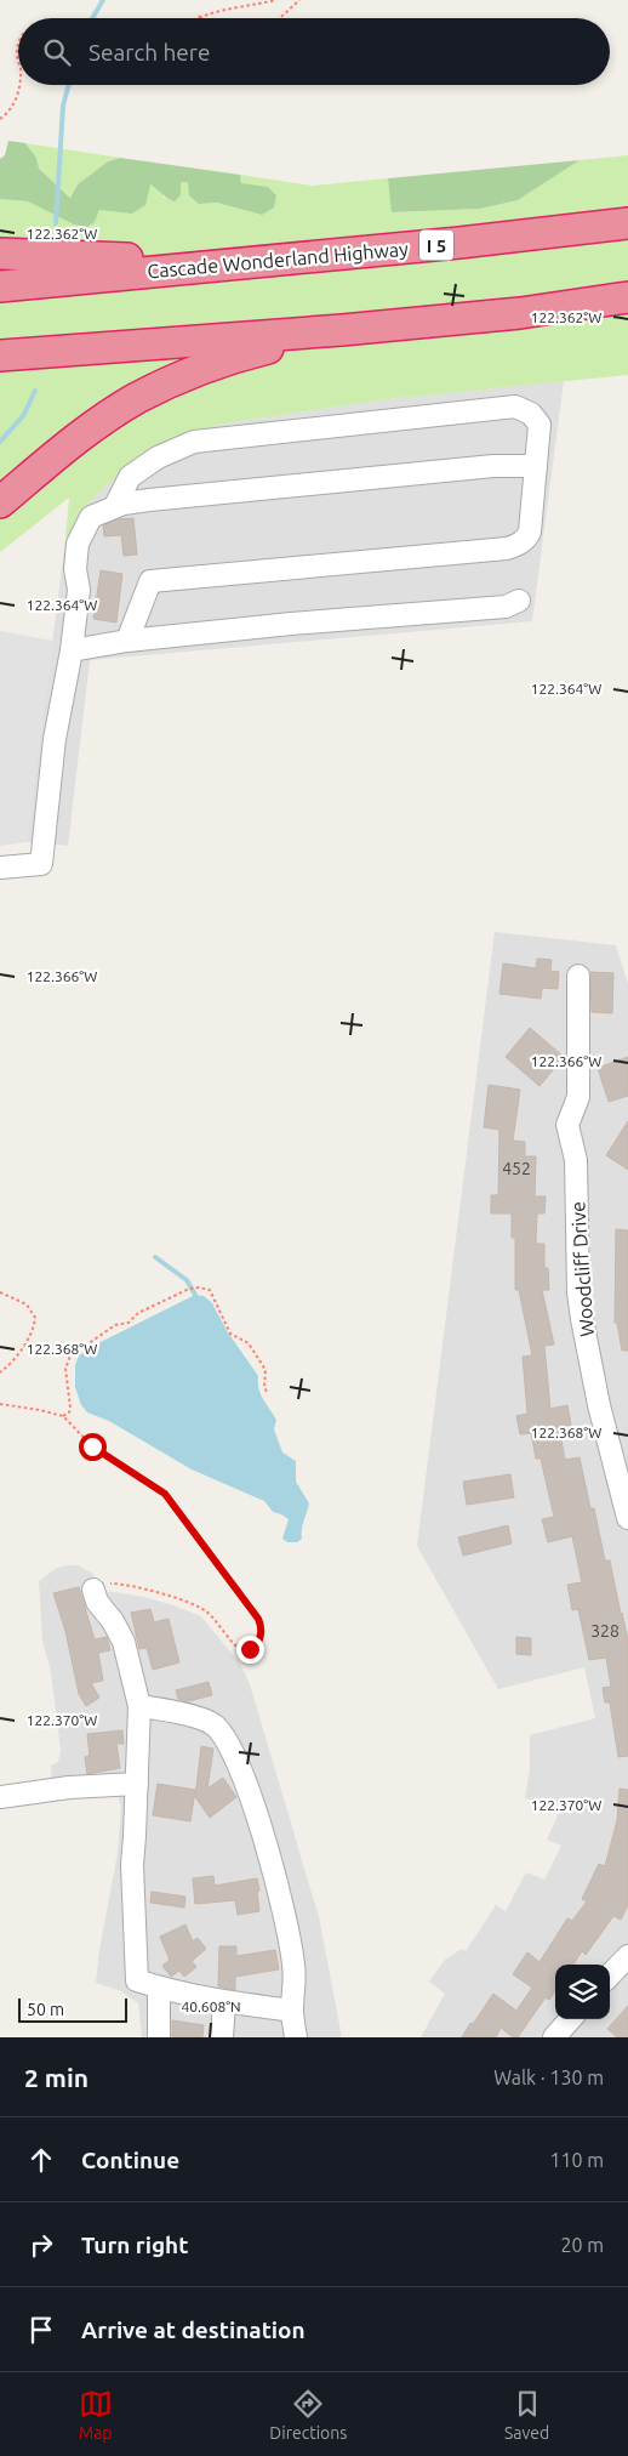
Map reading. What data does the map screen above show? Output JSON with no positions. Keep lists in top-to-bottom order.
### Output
{
  "streets": {
    "highway": ["I 5", "Cascade Wonderland Highway"],
    "street": ["Woodcliff Drive"]
  },
  "house_numbers": ["452", "328"],
  "scale_bar": "50 m",
  "page": {
    "search": "Search here",
    "scale": "50 m",
    "heading": ["2 min", "Walk · 130 m"],
    "list": [
      ["Continue", "110 m"],
      ["Turn right", "20 m"],
      "Arrive at destination"
    ],
    "nav": ["Map", "Directions", "Saved"]
  },
  "coordinates": [
    "122.362°W",
    "122.364°W",
    "122.366°W",
    "122.368°W",
    "122.370°W",
    "40.608°N"
  ]
}
